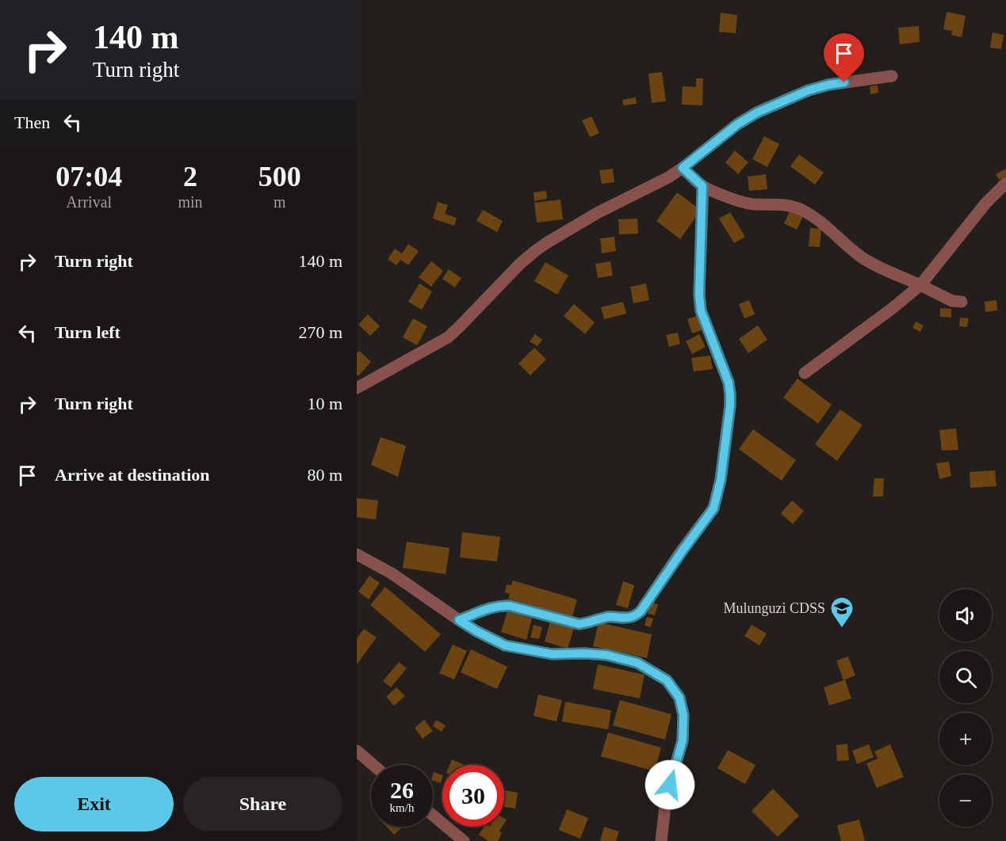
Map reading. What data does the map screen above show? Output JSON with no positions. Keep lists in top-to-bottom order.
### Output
{
  "places": {
    "school or university": ["Mulunguzi CDSS"]
  },
  "page": {
    "turn": ["140 m", "Turn right"],
    "then": "Then",
    "eta": [
      "07:04",
      "Arrival",
      "2",
      "min",
      "500",
      "m"
    ],
    "list": [
      {
        "name": "Turn right",
        "value": "140 m"
      },
      {
        "name": "Turn left",
        "value": "270 m"
      },
      {
        "name": "Turn right",
        "value": "10 m"
      },
      {
        "name": "Arrive at destination",
        "value": "80 m"
      }
    ],
    "map_buttons": ["+", "−"],
    "speed": "26 km/h",
    "limit": "30",
    "buttons": ["Exit", "Share"]
  }
}
